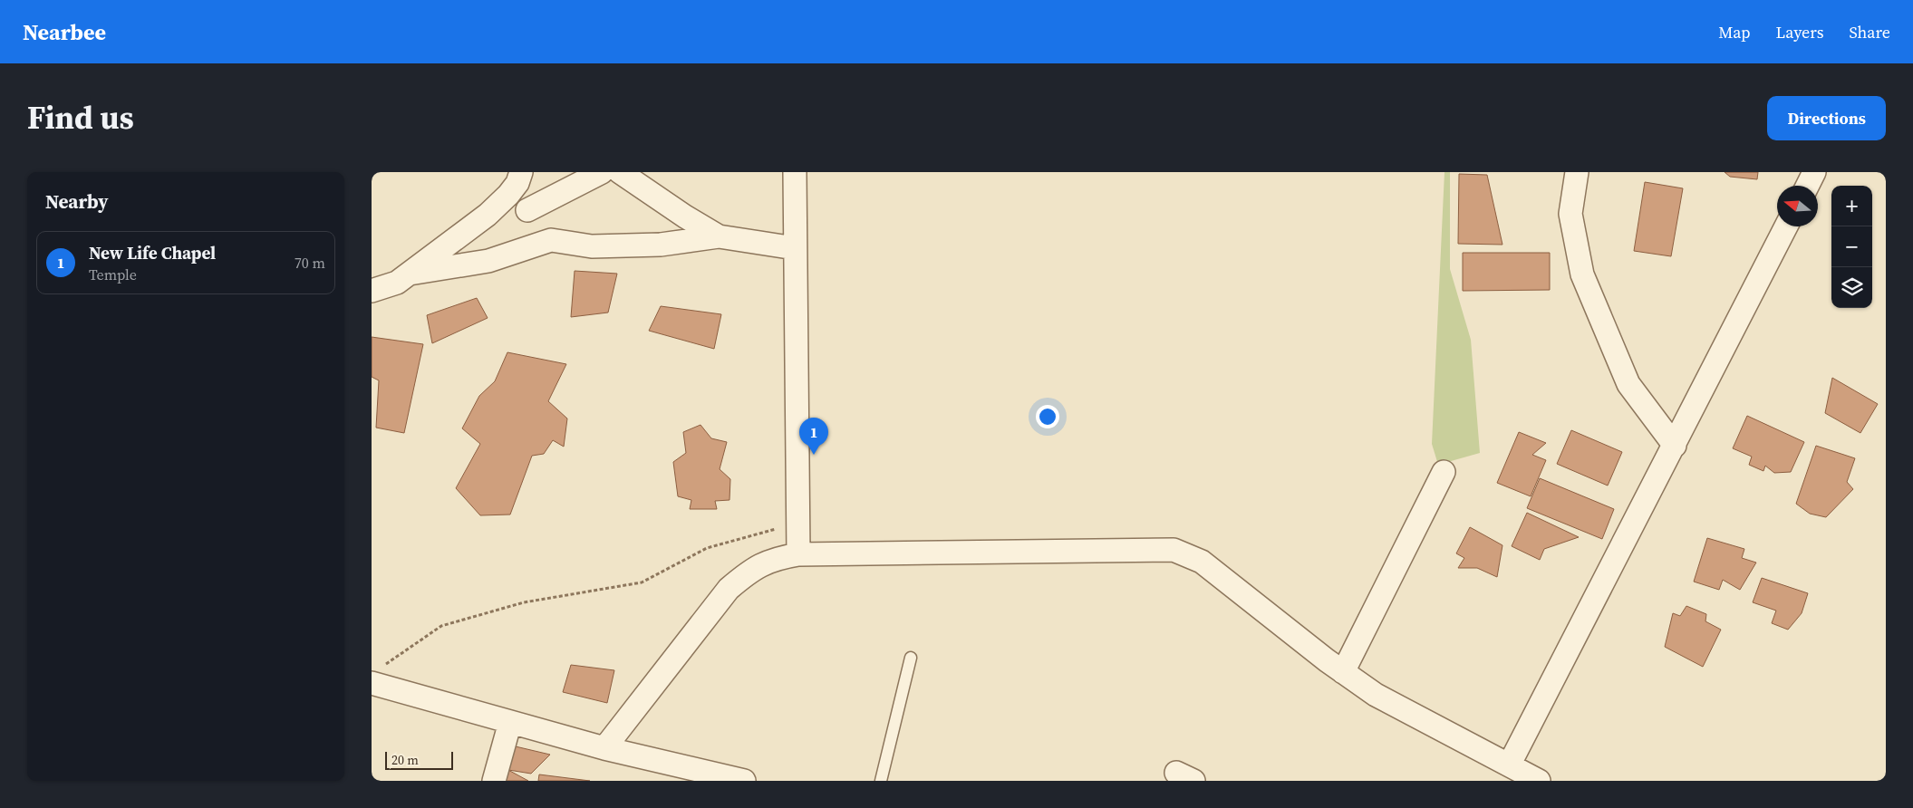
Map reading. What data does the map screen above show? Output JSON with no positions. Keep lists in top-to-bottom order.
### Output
{
  "scale_bar": "20 m",
  "north": "left",
  "page": {
    "header": "Nearbee",
    "nav": ["Map", "Layers", "Share"],
    "title": "Find us",
    "buttons": "Directions",
    "heading": "Nearby",
    "map_buttons": ["+", "−"],
    "list": [
      {
        "mark": "1",
        "name": "New Life Chapel",
        "note": "Temple",
        "value": "70 m"
      }
    ],
    "pins": "1",
    "scale": "20 m"
  }
}
